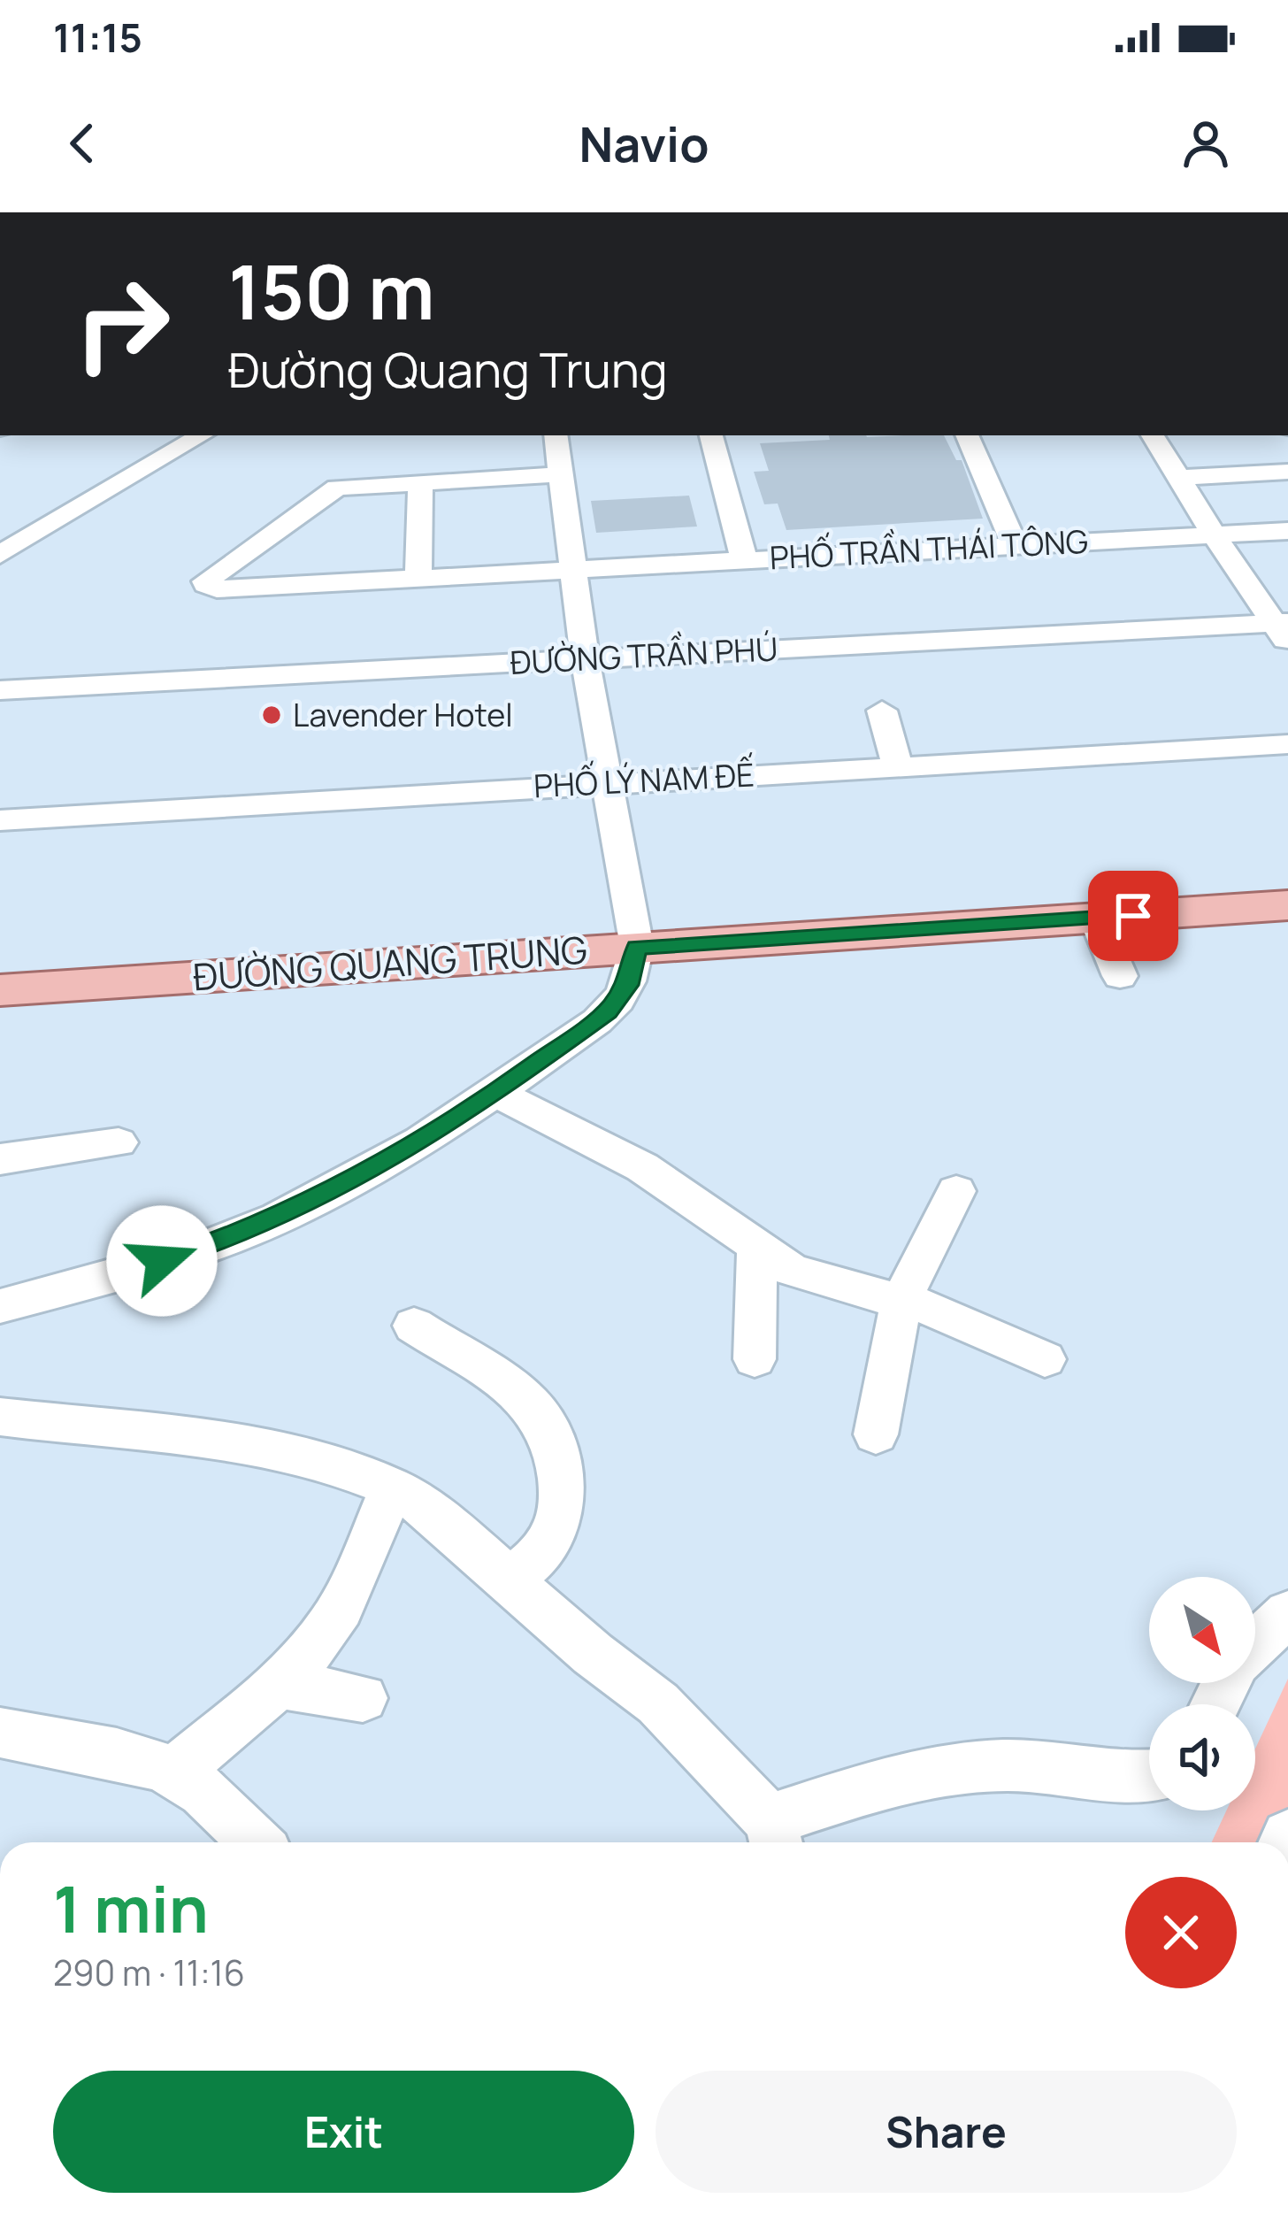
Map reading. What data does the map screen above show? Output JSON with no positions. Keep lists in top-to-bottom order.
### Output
{
  "streets": {
    "main road": ["ĐƯỜNG QUANG TRUNG"],
    "street": ["PHỐ TRẦN THÁI TÔNG", "ĐƯỜNG TRẦN PHÚ", "PHỐ LÝ NAM ĐẾ"]
  },
  "places": ["Lavender Hotel"],
  "north": "bottom right",
  "page": {
    "status": "11:15",
    "header": "Navio",
    "turn": ["150 m", "Đường Quang Trung"],
    "heading": ["1 min", "290 m · 11:16"],
    "buttons": ["Exit", "Share"]
  }
}
